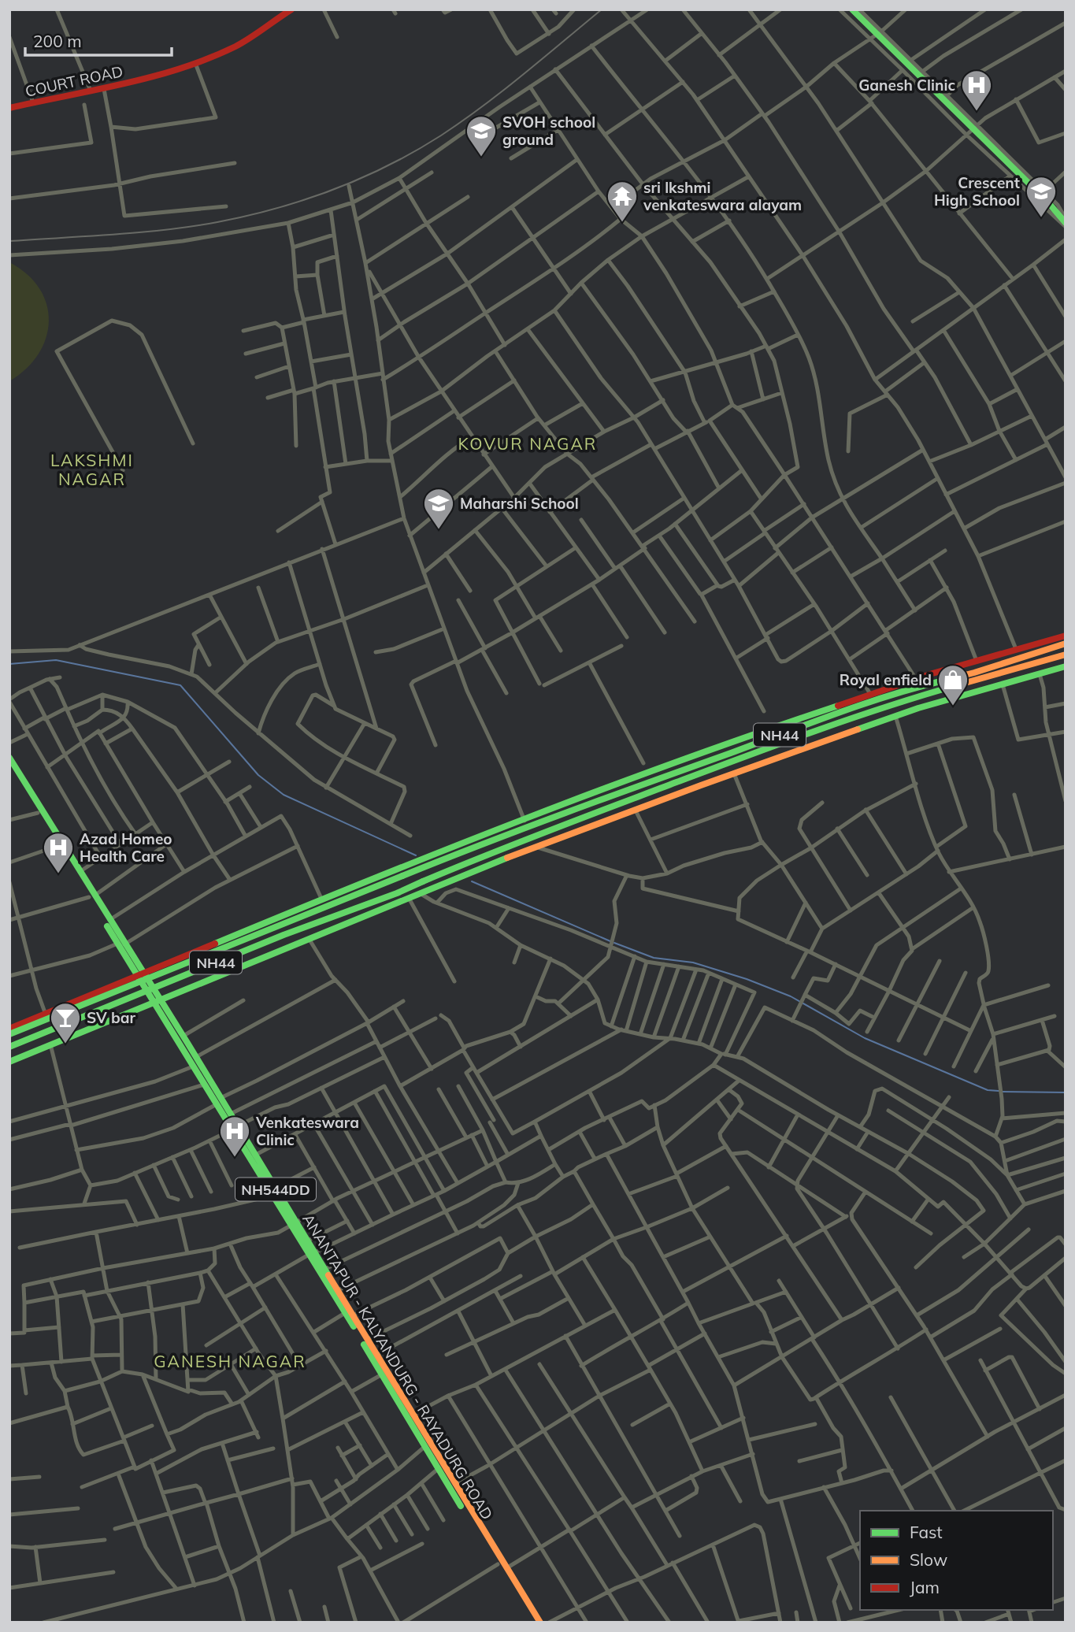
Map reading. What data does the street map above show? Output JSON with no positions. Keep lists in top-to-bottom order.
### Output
{
  "streets": {
    "main road": [
      "COURT ROAD",
      "NH44",
      "NH544DD",
      "ANANTAPUR - KALYANDURG - RAYADURG ROAD"
    ]
  },
  "districts": ["KOVUR NAGAR", "LAKSHMI NAGAR", "GANESH NAGAR"],
  "places": {
    "hospital": ["Ganesh Clinic", "Azad Homeo Health Care", "Venkateswara Clinic"],
    "school or university": ["SVOH school ground", "Crescent High School", "Maharshi School"],
    "temple": ["sri lkshmi venkateswara alayam"],
    "shop": ["Royal enfield"],
    "bar": ["SV bar"]
  },
  "legend": ["Fast", "Slow", "Jam"],
  "scale_bar": "200 m"
}
